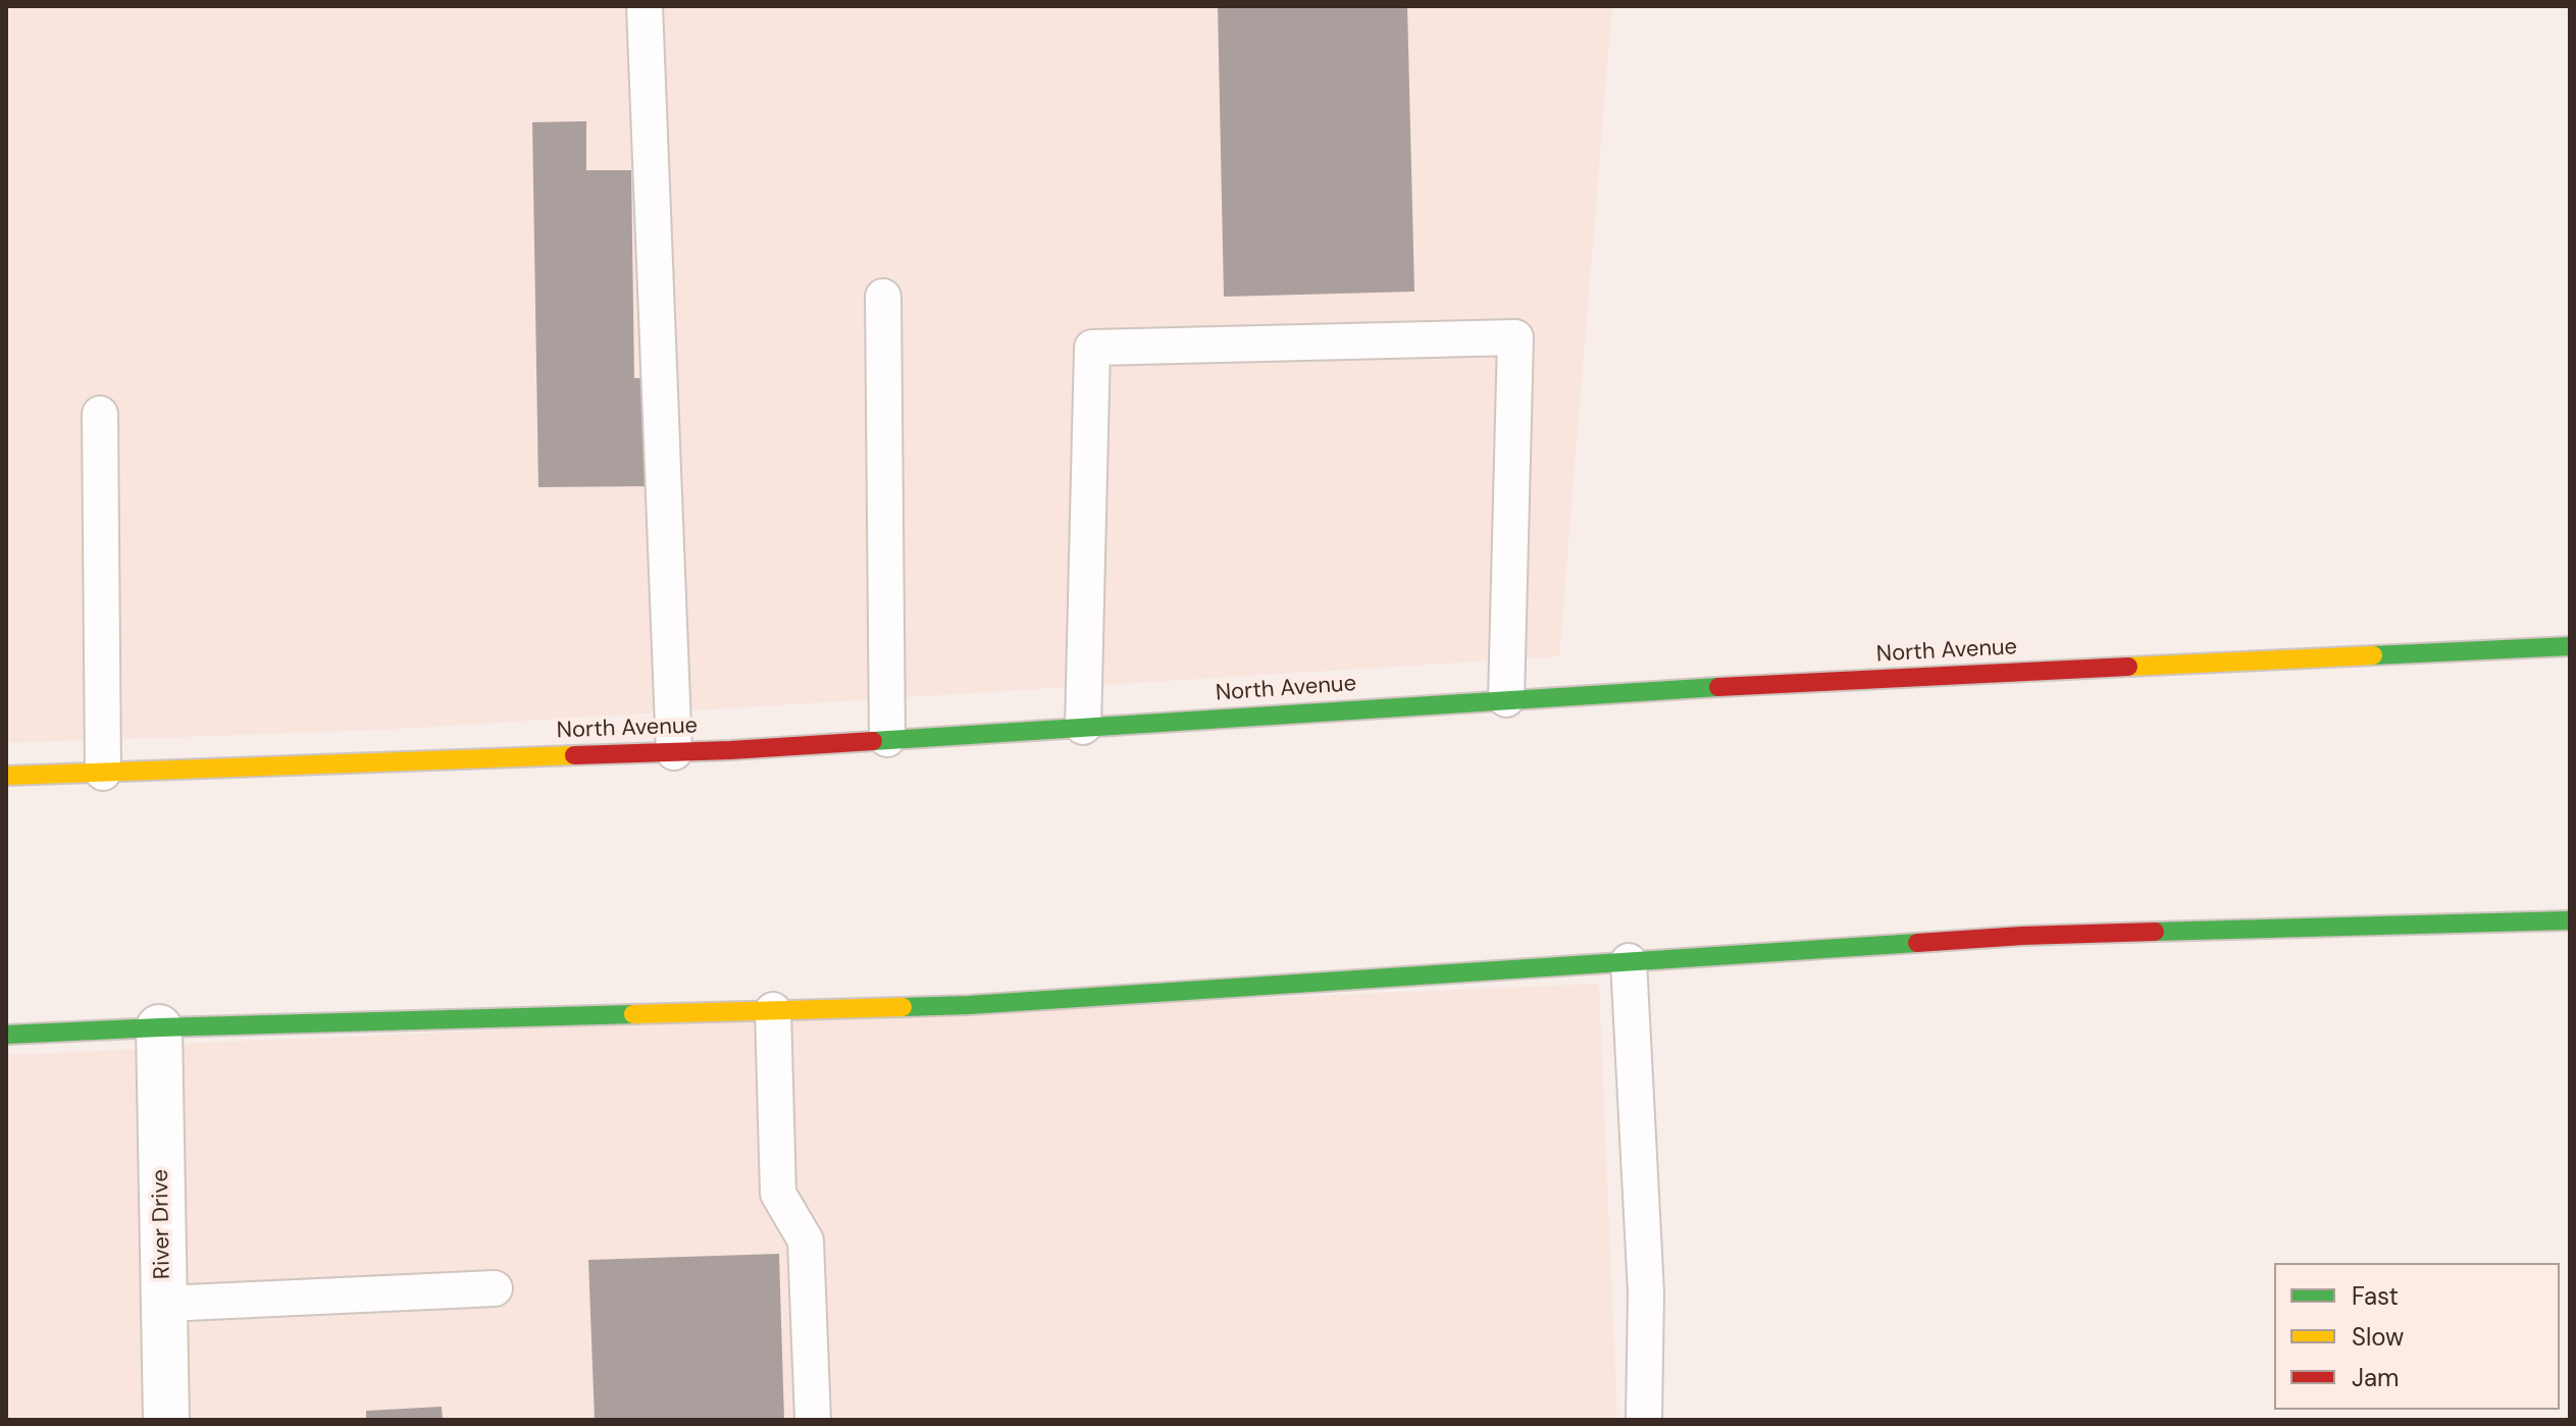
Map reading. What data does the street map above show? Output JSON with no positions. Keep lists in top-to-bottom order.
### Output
{
  "streets": {
    "main road": ["North Avenue"],
    "street": ["River Drive"]
  },
  "legend": ["Fast", "Slow", "Jam"]
}
